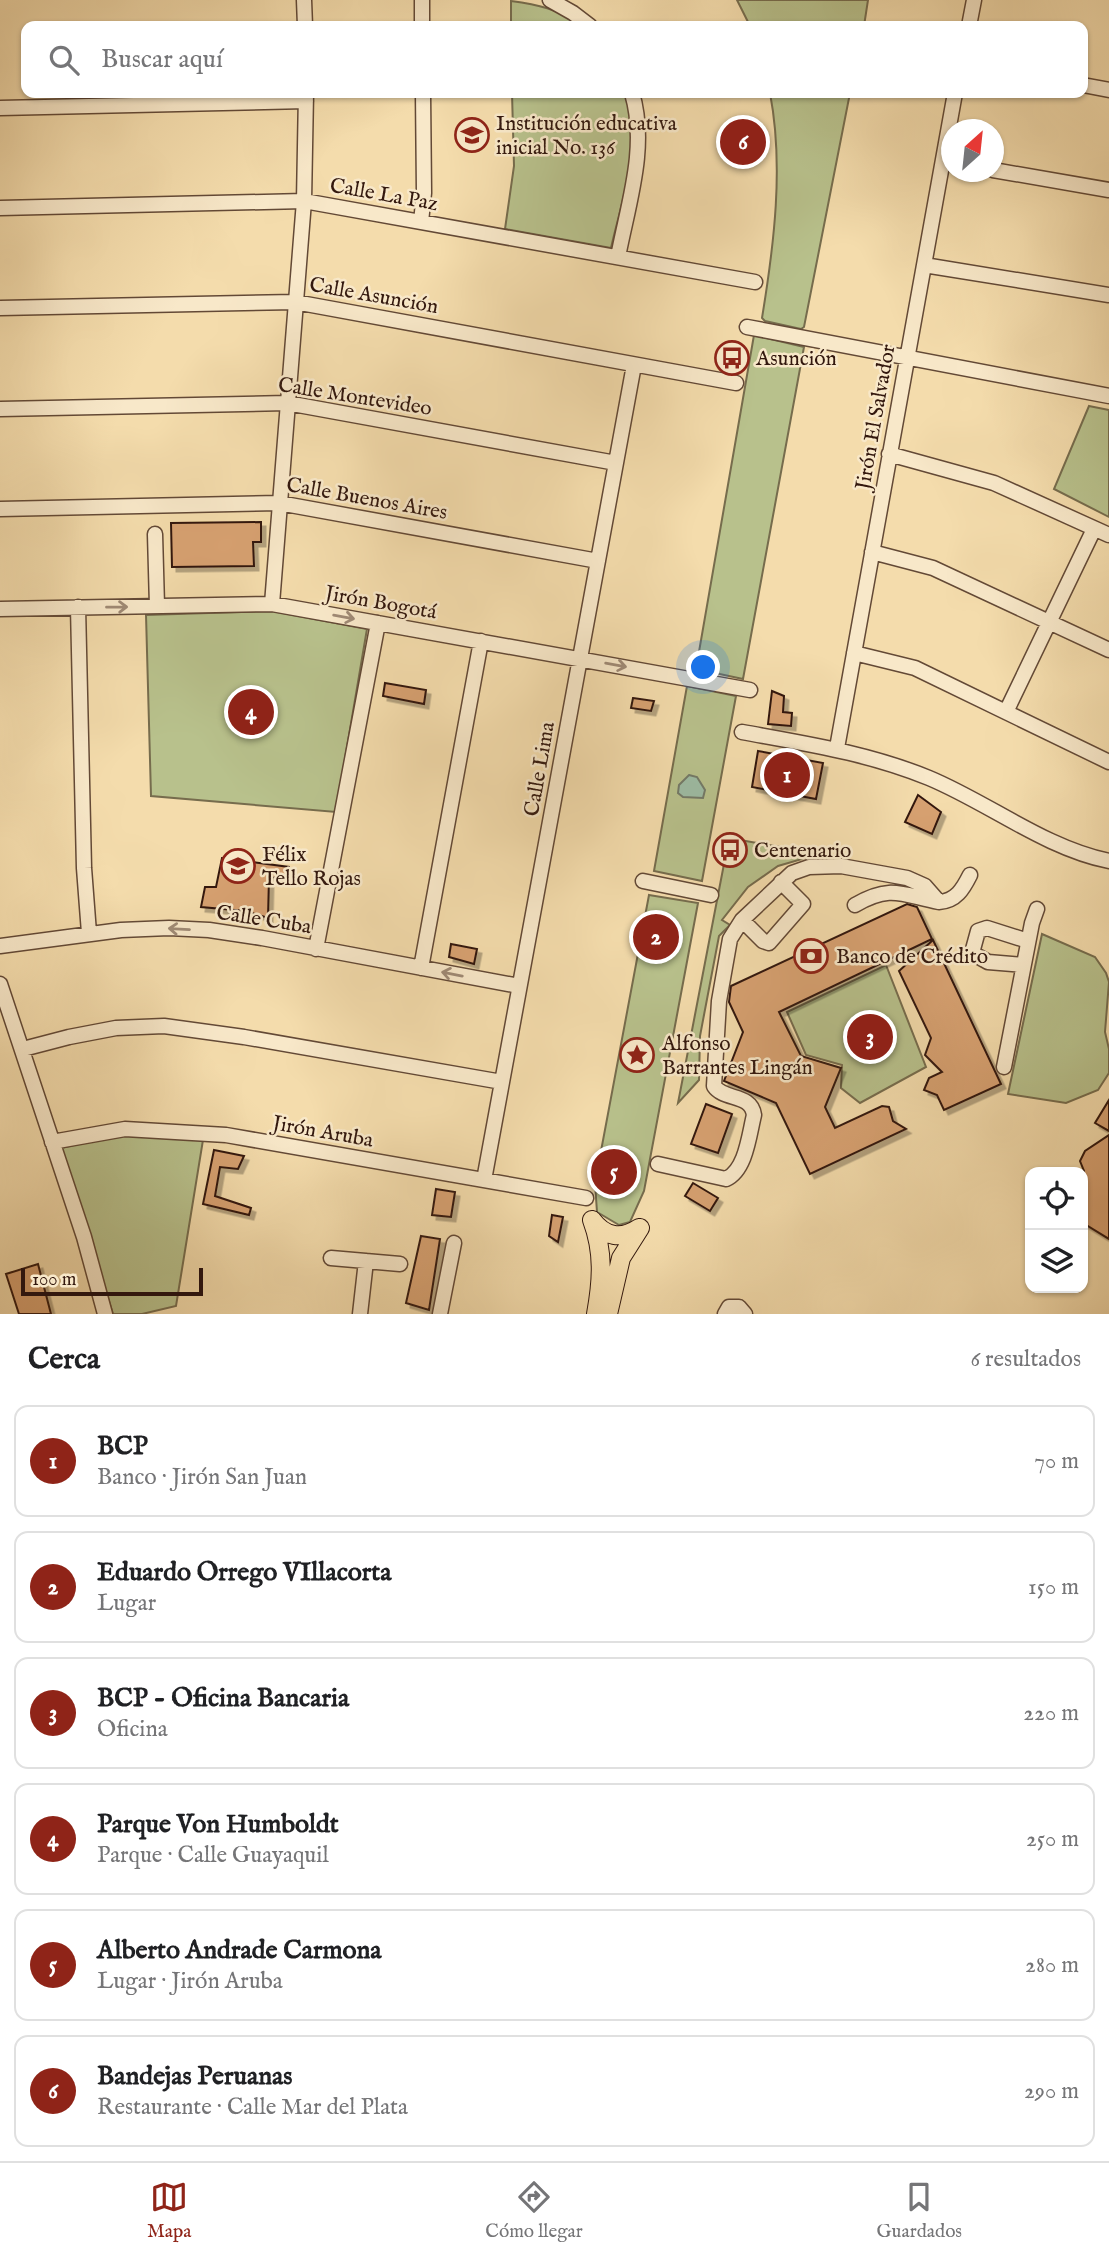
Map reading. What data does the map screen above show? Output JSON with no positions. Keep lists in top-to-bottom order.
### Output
{
  "streets": {
    "street": [
      "Calle La Paz",
      "Calle Asunción",
      "Calle Montevideo",
      "Jirón El Salvador",
      "Calle Buenos Aires",
      "Jirón Bogotá",
      "Calle Lima",
      "Calle Cuba",
      "Jirón Aruba"
    ]
  },
  "crossings": [
    ["Calle Asunción", "Calle Lima"],
    ["Calle Montevideo", "Calle Lima"],
    ["Calle Buenos Aires", "Calle Lima"],
    ["Jirón Bogotá", "Calle Lima"],
    ["Calle Lima", "Calle Cuba"],
    ["Calle Lima", "Jirón Aruba"]
  ],
  "one_way": ["Jirón Bogotá"],
  "places": {
    "school or university": ["Institución educativa inicial No. 136", "Félix Tello Rojas"],
    "bus stop": ["Asunción", "Centenario"],
    "bank": ["Banco de Crédito"],
    "place": ["Alfonso Barrantes Lingán"]
  },
  "scale_bar": "100 m",
  "north": "top right",
  "page": {
    "search": "Buscar aquí",
    "pins": [
      "6",
      "4",
      "1",
      "2",
      "3",
      "5"
    ],
    "scale": "100 m",
    "heading": ["Cerca", "6 resultados"],
    "list": [
      {
        "mark": "1",
        "name": "BCP",
        "note": "Banco · Jirón San Juan",
        "value": "70 m"
      },
      {
        "mark": "2",
        "name": "Eduardo Orrego VIllacorta",
        "note": "Lugar",
        "value": "150 m"
      },
      {
        "mark": "3",
        "name": "BCP - Oficina Bancaria",
        "note": "Oficina",
        "value": "220 m"
      },
      {
        "mark": "4",
        "name": "Parque Von Humboldt",
        "note": "Parque · Calle Guayaquil",
        "value": "250 m"
      },
      {
        "mark": "5",
        "name": "Alberto Andrade Carmona",
        "note": "Lugar · Jirón Aruba",
        "value": "280 m"
      },
      {
        "mark": "6",
        "name": "Bandejas Peruanas",
        "note": "Restaurante · Calle Mar del Plata",
        "value": "290 m"
      }
    ],
    "nav": ["Mapa", "Cómo llegar", "Guardados"]
  }
}
